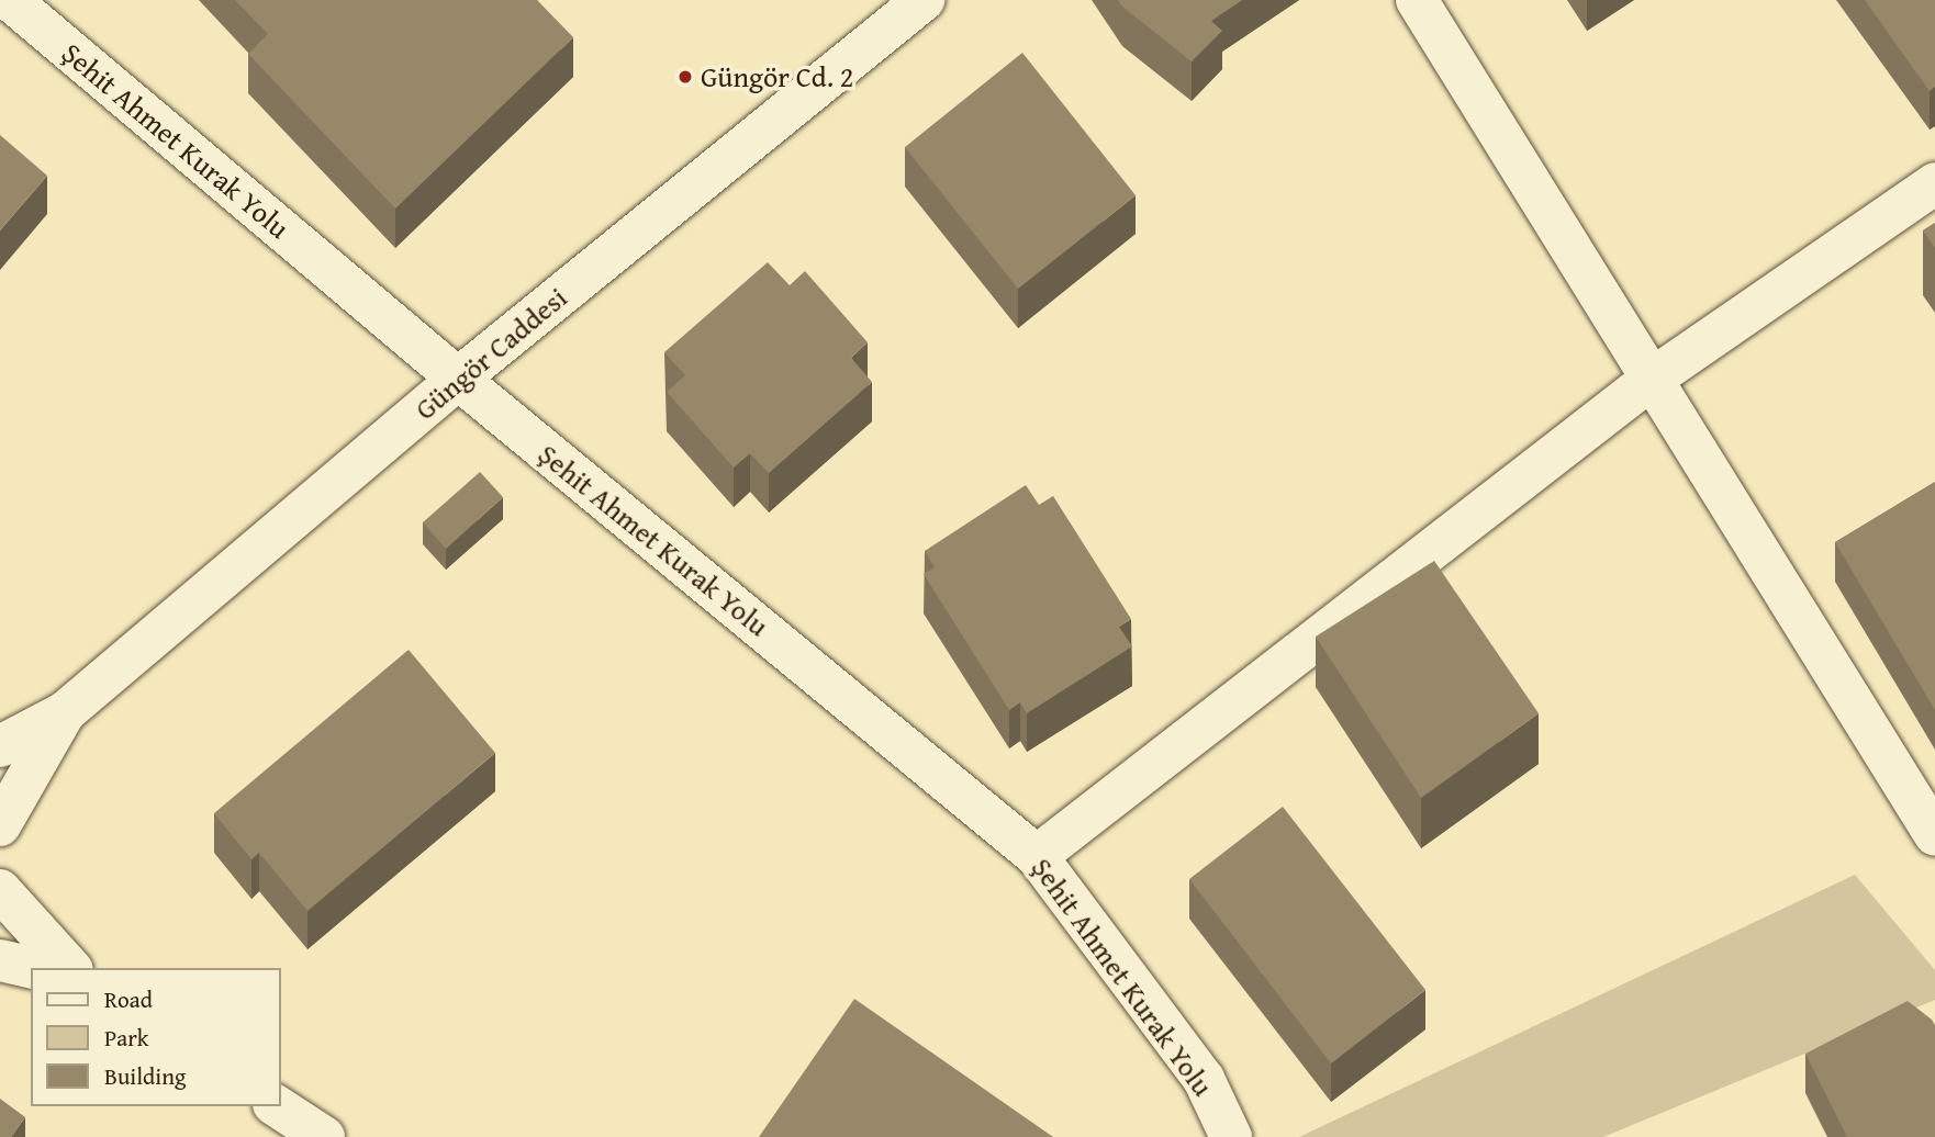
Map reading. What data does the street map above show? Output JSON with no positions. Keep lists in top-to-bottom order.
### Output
{
  "streets": {
    "street": ["Şehit Ahmet Kurak Yolu", "Güngör Caddesi"]
  },
  "crossings": [
    ["Şehit Ahmet Kurak Yolu", "Güngör Caddesi"]
  ],
  "places": ["Güngör Cd. 2"],
  "legend": ["Road", "Park", "Building"]
}
